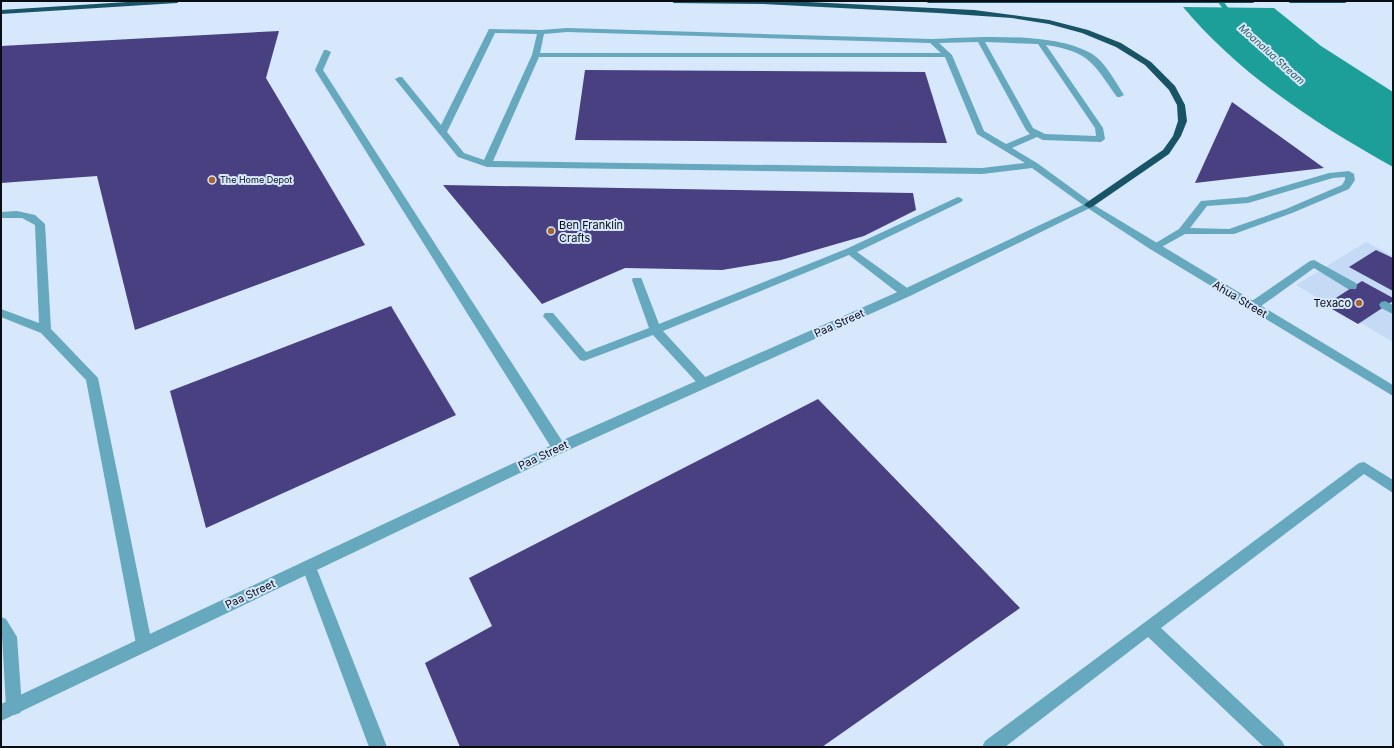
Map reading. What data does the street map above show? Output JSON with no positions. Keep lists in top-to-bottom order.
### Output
{
  "streets": {
    "street": ["Ahua Street", "Paa Street"]
  },
  "crossings": [
    ["Ahua Street", "Paa Street"]
  ],
  "water": ["Moanalua Stream"],
  "places": ["The Home Depot", "Ben Franklin Crafts", "Texaco"]
}
